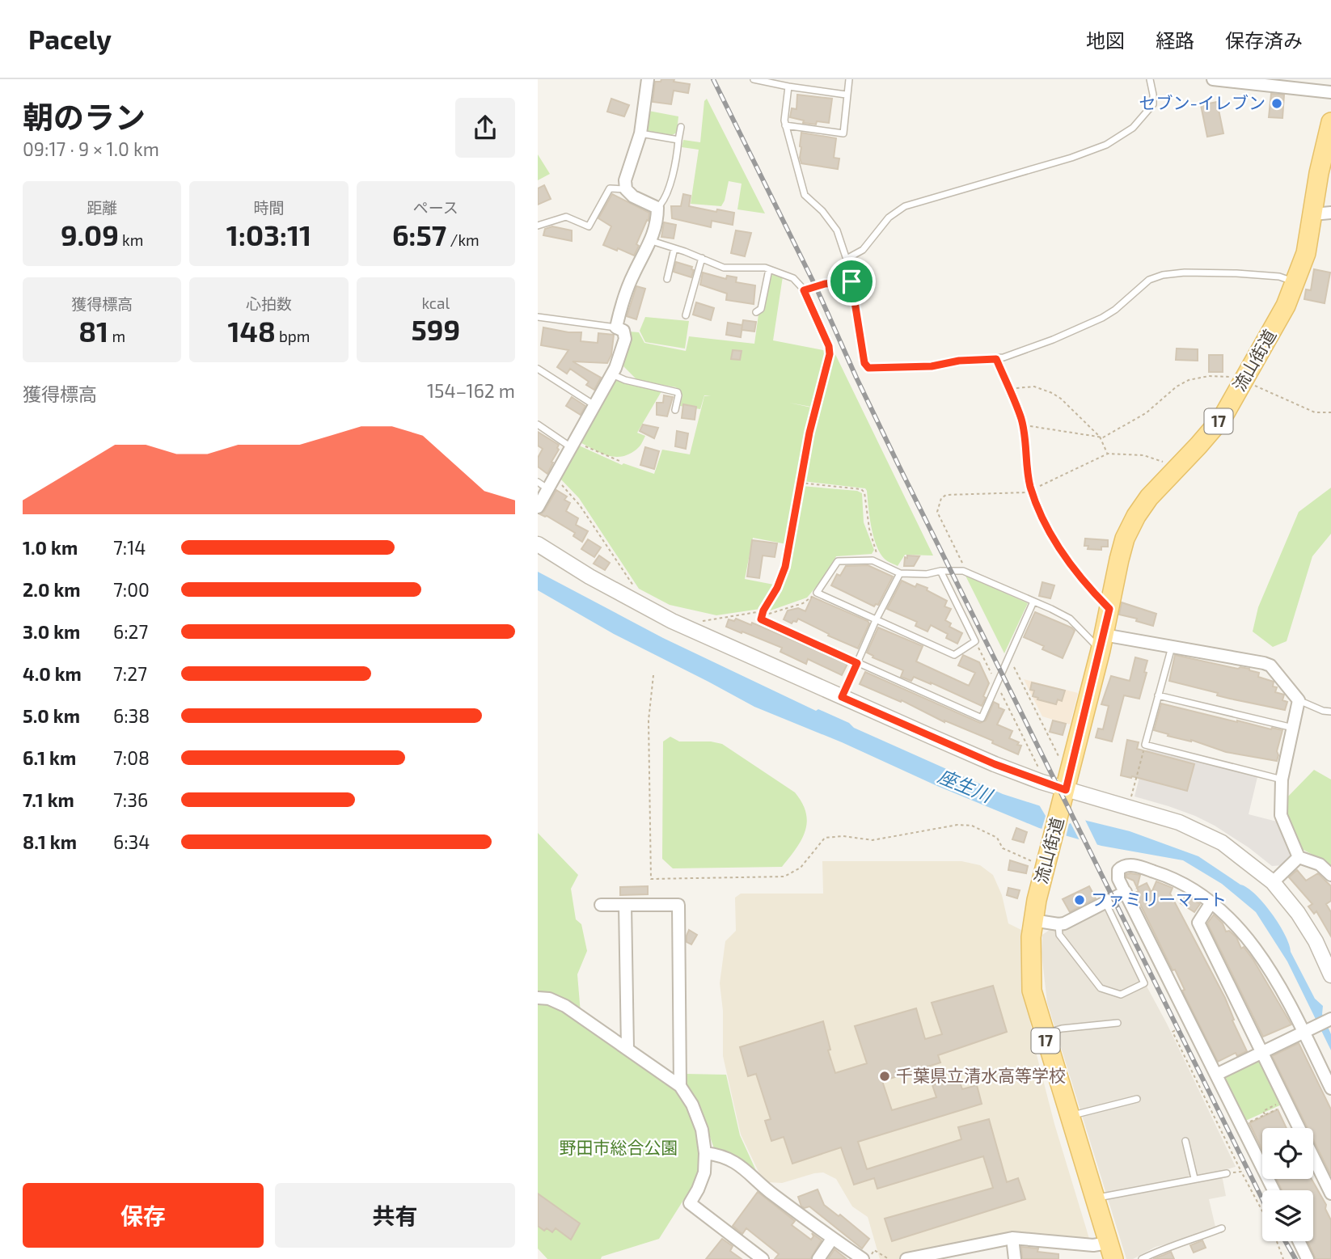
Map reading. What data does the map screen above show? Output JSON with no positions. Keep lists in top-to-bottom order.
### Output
{
  "streets": {
    "main road": ["流山街道", "17"]
  },
  "water": ["座生川"],
  "parks": ["野田市総合公園"],
  "places": ["セブン-イレブン", "ファミリーマート", "千葉県立清水高等学校"],
  "page": {
    "header": "Pacely",
    "nav": ["地図", "経路", "保存済み"],
    "heading": ["朝のラン", "09:17 · 9 × 1.0 km"],
    "stats": [
      ["距離", "9.09 km"],
      ["時間", "1:03:11"],
      ["ペース", "6:57 /km"],
      ["獲得標高", "81 m"],
      ["心拍数", "148 bpm"],
      ["kcal", "599"]
    ],
    "chart": ["獲得標高", "154–162 m"],
    "list": [
      {
        "name": "1.0 km",
        "note": "7:14"
      },
      {
        "name": "2.0 km",
        "note": "7:00"
      },
      {
        "name": "3.0 km",
        "note": "6:27"
      },
      {
        "name": "4.0 km",
        "note": "7:27"
      },
      {
        "name": "5.0 km",
        "note": "6:38"
      },
      {
        "name": "6.1 km",
        "note": "7:08"
      },
      {
        "name": "7.1 km",
        "note": "7:36"
      },
      {
        "name": "8.1 km",
        "note": "6:34"
      }
    ],
    "buttons": ["保存", "共有"]
  }
}
